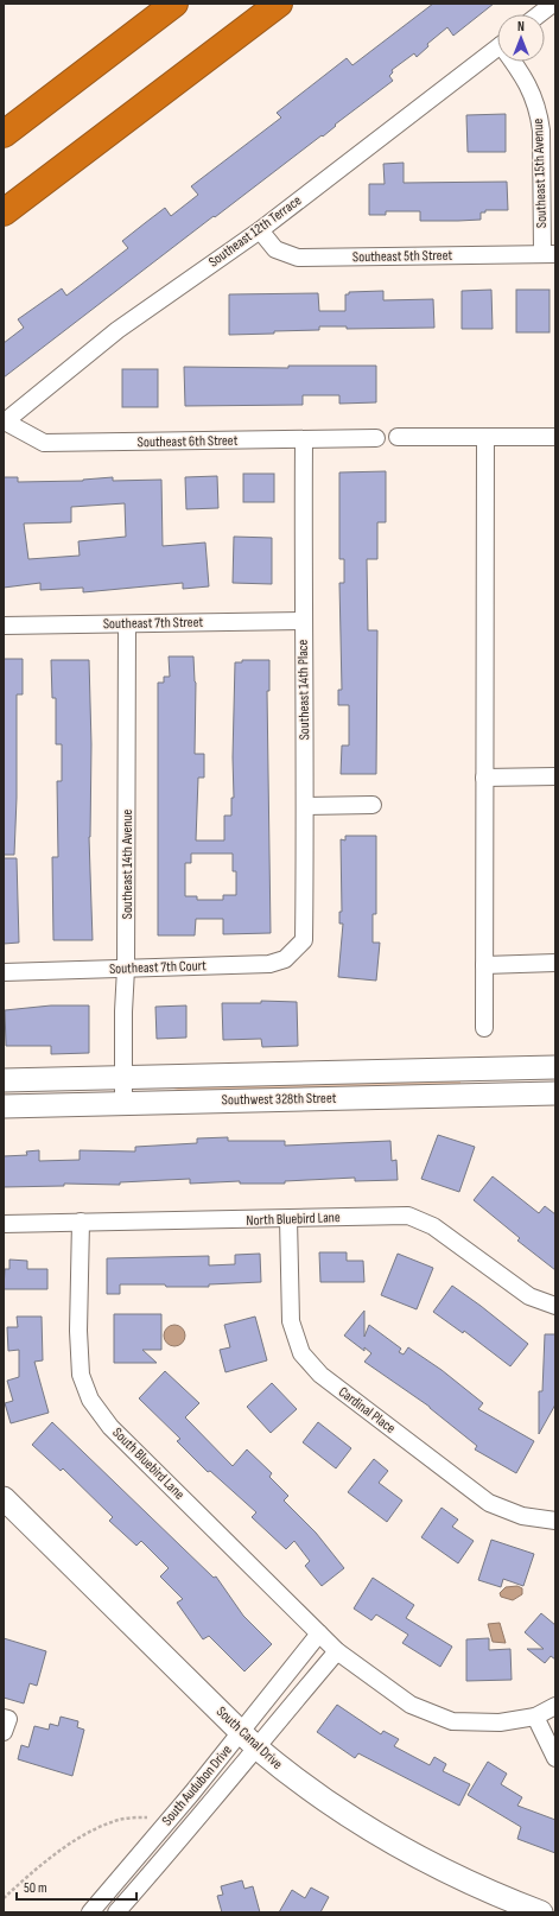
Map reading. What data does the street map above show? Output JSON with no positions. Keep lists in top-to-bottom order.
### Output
{
  "streets": {
    "street": [
      "Southeast 15th Avenue",
      "Southeast 12th Terrace",
      "Southeast 5th Street",
      "Southeast 6th Street",
      "Southeast 7th Street",
      "Southeast 14th Place",
      "Southeast 14th Avenue",
      "Southeast 7th Court",
      "Southwest 328th Street",
      "North Bluebird Lane",
      "Cardinal Place",
      "South Bluebird Lane",
      "South Canal Drive",
      "South Audubon Drive"
    ]
  },
  "crossings": [
    ["Southeast 15th Avenue", "Southeast 5th Street"],
    ["Southeast 12th Terrace", "Southeast 5th Street"],
    ["Southeast 12th Terrace", "Southeast 6th Street"],
    ["Southeast 6th Street", "Southeast 14th Place"],
    ["Southeast 7th Street", "Southeast 14th Place"],
    ["Southeast 7th Street", "Southeast 14th Avenue"],
    ["Southeast 14th Place", "Southeast 7th Court"],
    ["Southeast 14th Avenue", "Southeast 7th Court"],
    ["Southeast 14th Avenue", "Southwest 328th Street"],
    ["North Bluebird Lane", "Cardinal Place"],
    ["North Bluebird Lane", "South Bluebird Lane"],
    ["South Bluebird Lane", "South Audubon Drive"],
    ["South Canal Drive", "South Audubon Drive"]
  ],
  "scale_bar": "50 m",
  "north": "top"
}
